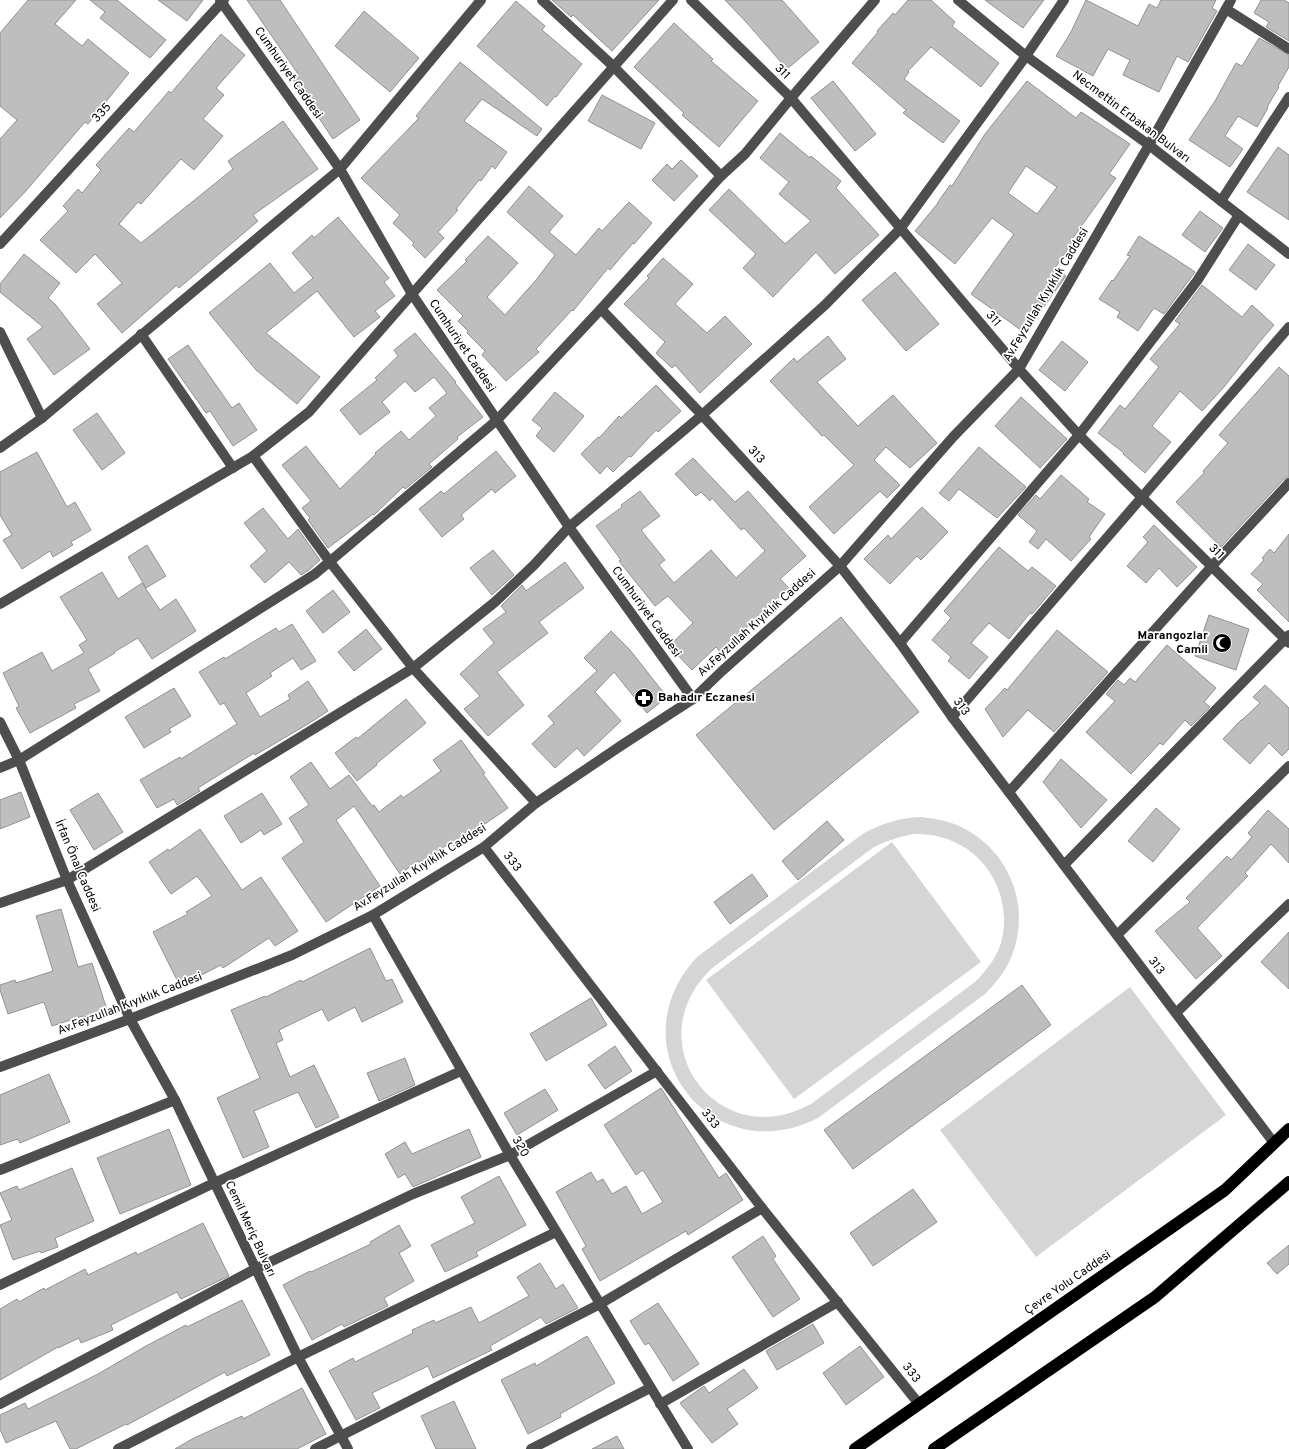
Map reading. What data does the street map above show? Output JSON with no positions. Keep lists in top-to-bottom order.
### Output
{
  "streets": {
    "highway": ["Çevre Yolu Caddesi"],
    "street": [
      "311",
      "Cumhuriyet Caddesi",
      "335",
      "Necmettin Erbakan Bulvarı",
      "Av.Feyzullah Kıyıklık Caddesi",
      "313",
      "333",
      "İrfan Önal Caddesi",
      "320",
      "Cemil Meriç Bulvarı"
    ]
  },
  "crossings": [
    ["311", "Av.Feyzullah Kıyıklık Caddesi"],
    ["Cumhuriyet Caddesi", "335"],
    ["Cumhuriyet Caddesi", "Av.Feyzullah Kıyıklık Caddesi"],
    ["Necmettin Erbakan Bulvarı", "Av.Feyzullah Kıyıklık Caddesi"],
    ["Av.Feyzullah Kıyıklık Caddesi", "313"],
    ["Av.Feyzullah Kıyıklık Caddesi", "333"],
    ["Av.Feyzullah Kıyıklık Caddesi", "İrfan Önal Caddesi"],
    ["Av.Feyzullah Kıyıklık Caddesi", "320"],
    ["Av.Feyzullah Kıyıklık Caddesi", "Cemil Meriç Bulvarı"],
    ["313", "Çevre Yolu Caddesi"],
    ["333", "Çevre Yolu Caddesi"],
    ["İrfan Önal Caddesi", "Cemil Meriç Bulvarı"]
  ],
  "places": {
    "mosque": ["Marangozlar Camii"],
    "pharmacy": ["Bahadır Eczanesi"]
  }
}
